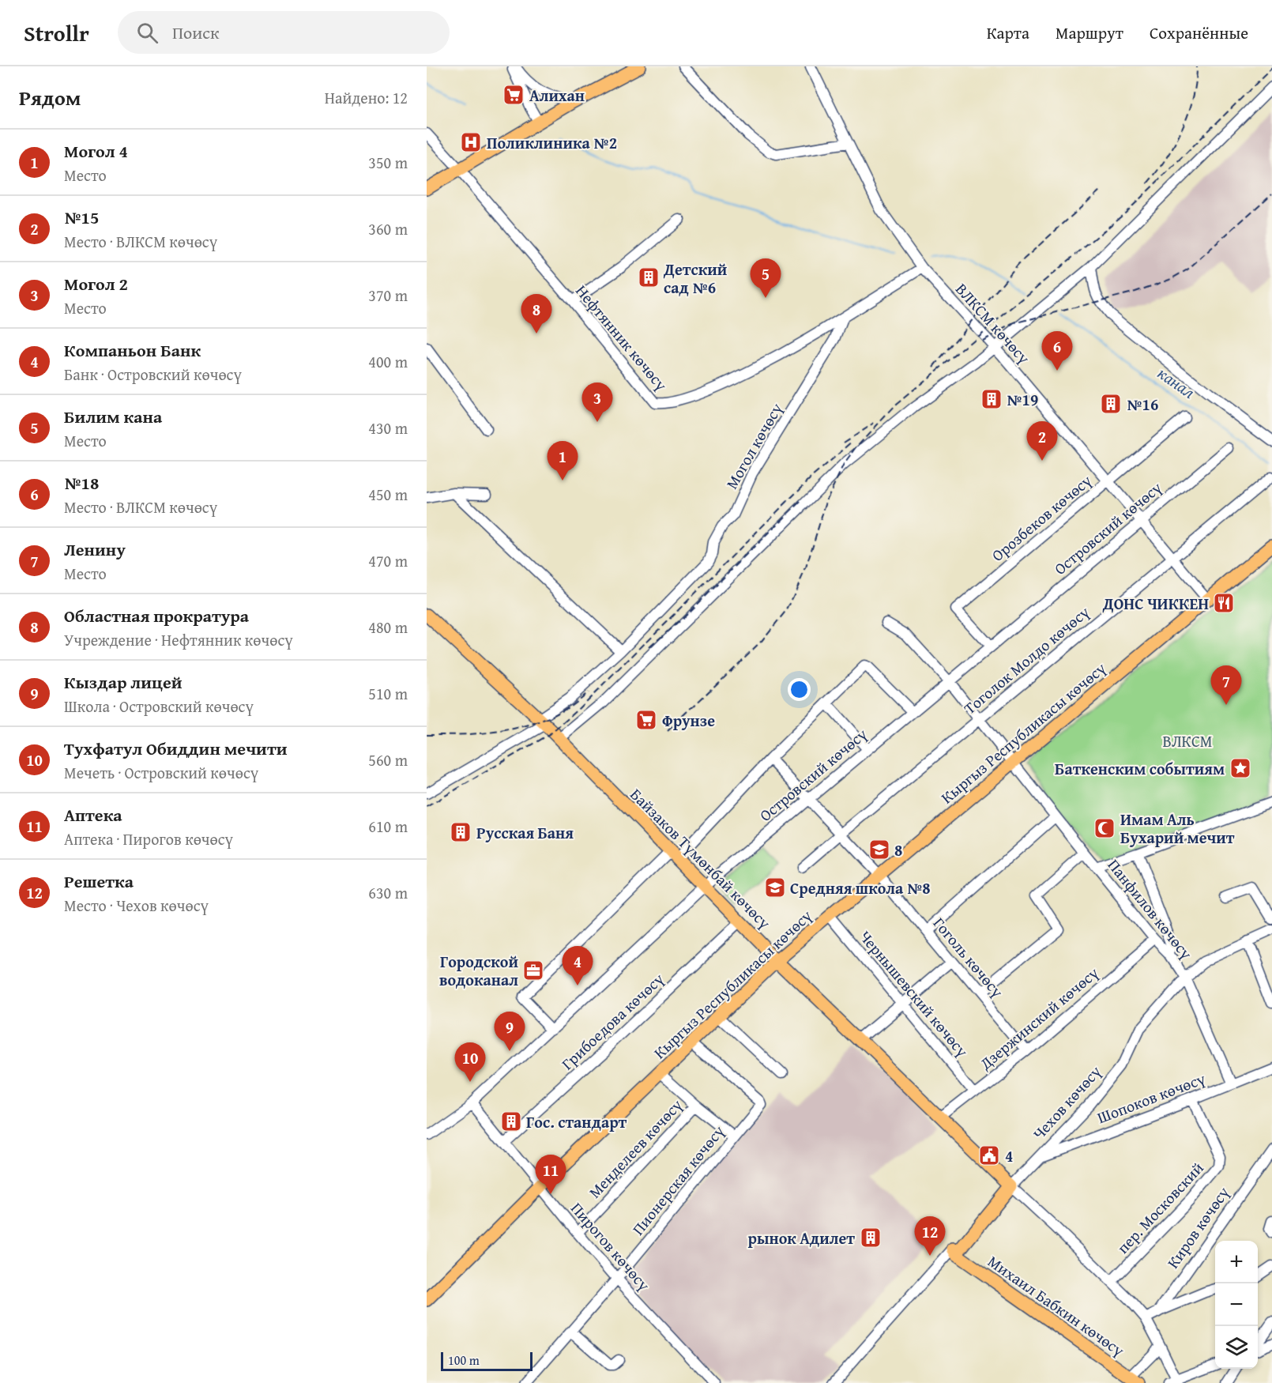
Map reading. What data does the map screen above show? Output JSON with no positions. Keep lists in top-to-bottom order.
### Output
{
  "streets": {
    "main road": [
      "Кыргыз Республикасы көчөсү",
      "Байзаков Түмөнбай көчөсү",
      "Чехов көчөсү",
      "Михаил Бабкин көчөсү"
    ],
    "street": [
      "ВЛКСМ көчөсү",
      "Нефтянник көчөсү",
      "Могол көчөсү",
      "Орозбеков көчөсү",
      "Островский көчөсү",
      "Тоголок Молдо көчөсү",
      "Панфилов көчөсү",
      "Гоголь көчөсү",
      "Чернышевский көчөсү",
      "Дзержинский көчөсү",
      "Грибоедова көчөсү",
      "Шопоков көчөсү",
      "Менделеев көчөсү",
      "Пионерская көчөсү",
      "пер. Московский",
      "Киров көчөсү",
      "Пирогов көчөсү"
    ]
  },
  "crossings": [
    ["ВЛКСМ көчөсү", "Орозбеков көчөсү"],
    ["ВЛКСМ көчөсү", "Островский көчөсү"],
    ["ВЛКСМ көчөсү", "Тоголок Молдо көчөсү"],
    ["ВЛКСМ көчөсү", "Кыргыз Республикасы көчөсү"],
    ["Нефтянник көчөсү", "Могол көчөсү"],
    ["Могол көчөсү", "Байзаков Түмөнбай көчөсү"],
    ["Орозбеков көчөсү", "Островский көчөсү"],
    ["Островский көчөсү", "Байзаков Түмөнбай көчөсү"],
    ["Островский көчөсү", "Панфилов көчөсү"],
    ["Островский көчөсү", "Гоголь көчөсү"],
    ["Островский көчөсү", "Пирогов көчөсү"],
    ["Тоголок Молдо көчөсү", "Панфилов көчөсү"],
    ["Тоголок Молдо көчөсү", "Гоголь көчөсү"],
    ["Кыргыз Республикасы көчөсү", "Байзаков Түмөнбай көчөсү"],
    ["Кыргыз Республикасы көчөсү", "Панфилов көчөсү"],
    ["Кыргыз Республикасы көчөсү", "Гоголь көчөсү"],
    ["Кыргыз Республикасы көчөсү", "Чернышевский көчөсү"],
    ["Кыргыз Республикасы көчөсү", "Пионерская көчөсү"],
    ["Кыргыз Республикасы көчөсү", "Пирогов көчөсү"],
    ["Байзаков Түмөнбай көчөсү", "Дзержинский көчөсү"],
    ["Байзаков Түмөнбай көчөсү", "Грибоедова көчөсү"],
    ["Байзаков Түмөнбай көчөсү", "Чехов көчөсү"],
    ["Панфилов көчөсү", "Дзержинский көчөсү"],
    ["Панфилов көчөсү", "Шопоков көчөсү"],
    ["Панфилов көчөсү", "Чехов көчөсү"],
    ["Гоголь көчөсү", "Дзержинский көчөсү"],
    ["Чернышевский көчөсү", "Дзержинский көчөсү"],
    ["Грибоедова көчөсү", "Пирогов көчөсү"],
    ["Шопоков көчөсү", "Чехов көчөсү"],
    ["Шопоков көчөсү", "пер. Московский"],
    ["Чехов көчөсү", "Михаил Бабкин көчөсү"],
    ["Менделеев көчөсү", "Пирогов көчөсү"],
    ["Пионерская көчөсү", "Пирогов көчөсү"]
  ],
  "water": ["канал"],
  "parks": ["ВЛКСМ"],
  "places": {
    "supermarket": ["Алихан", "Фрунзе"],
    "hospital": ["Поликлиника №2"],
    "building": [
      "Детский сад №6",
      "№19",
      "№16",
      "Русская Баня",
      "Гос. стандарт",
      "рынок Адилет"
    ],
    "restaurant": ["ДОНС ЧИККЕН"],
    "place": ["Баткенским событиям"],
    "mosque": ["Имам Аль Бухарий мечит"],
    "school or university": ["8", "Средняя школа №8"],
    "office": ["Городской водоканал"],
    "public building": ["4"]
  },
  "scale_bar": "100 m",
  "page": {
    "header": "Strollr",
    "search": "Поиск",
    "nav": ["Карта", "Маршрут", "Сохранённые"],
    "heading": ["Рядом", "Найдено: 12"],
    "list": [
      {
        "mark": "1",
        "name": "Могол 4",
        "note": "Место",
        "value": "350 m"
      },
      {
        "mark": "2",
        "name": "№15",
        "note": "Место · ВЛКСМ көчөсү",
        "value": "360 m"
      },
      {
        "mark": "3",
        "name": "Могол 2",
        "note": "Место",
        "value": "370 m"
      },
      {
        "mark": "4",
        "name": "Компаньон Банк",
        "note": "Банк · Островский көчөсү",
        "value": "400 m"
      },
      {
        "mark": "5",
        "name": "Билим кана",
        "note": "Место",
        "value": "430 m"
      },
      {
        "mark": "6",
        "name": "№18",
        "note": "Место · ВЛКСМ көчөсү",
        "value": "450 m"
      },
      {
        "mark": "7",
        "name": "Ленину",
        "note": "Место",
        "value": "470 m"
      },
      {
        "mark": "8",
        "name": "Областная прократура",
        "note": "Учреждение · Нефтянник көчөсү",
        "value": "480 m"
      },
      {
        "mark": "9",
        "name": "Кыздар лицей",
        "note": "Школа · Островский көчөсү",
        "value": "510 m"
      },
      {
        "mark": "10",
        "name": "Тухфатул Обиддин мечити",
        "note": "Мечеть · Островский көчөсү",
        "value": "560 m"
      },
      {
        "mark": "11",
        "name": "Аптека",
        "note": "Аптека · Пирогов көчөсү",
        "value": "610 m"
      },
      {
        "mark": "12",
        "name": "Решетка",
        "note": "Место · Чехов көчөсү",
        "value": "630 m"
      }
    ],
    "pins": [
      "5",
      "8",
      "6",
      "3",
      "2",
      "1",
      "7",
      "4",
      "9",
      "10",
      "11",
      "12"
    ],
    "map_buttons": ["+", "−"],
    "scale": "100 m"
  }
}
